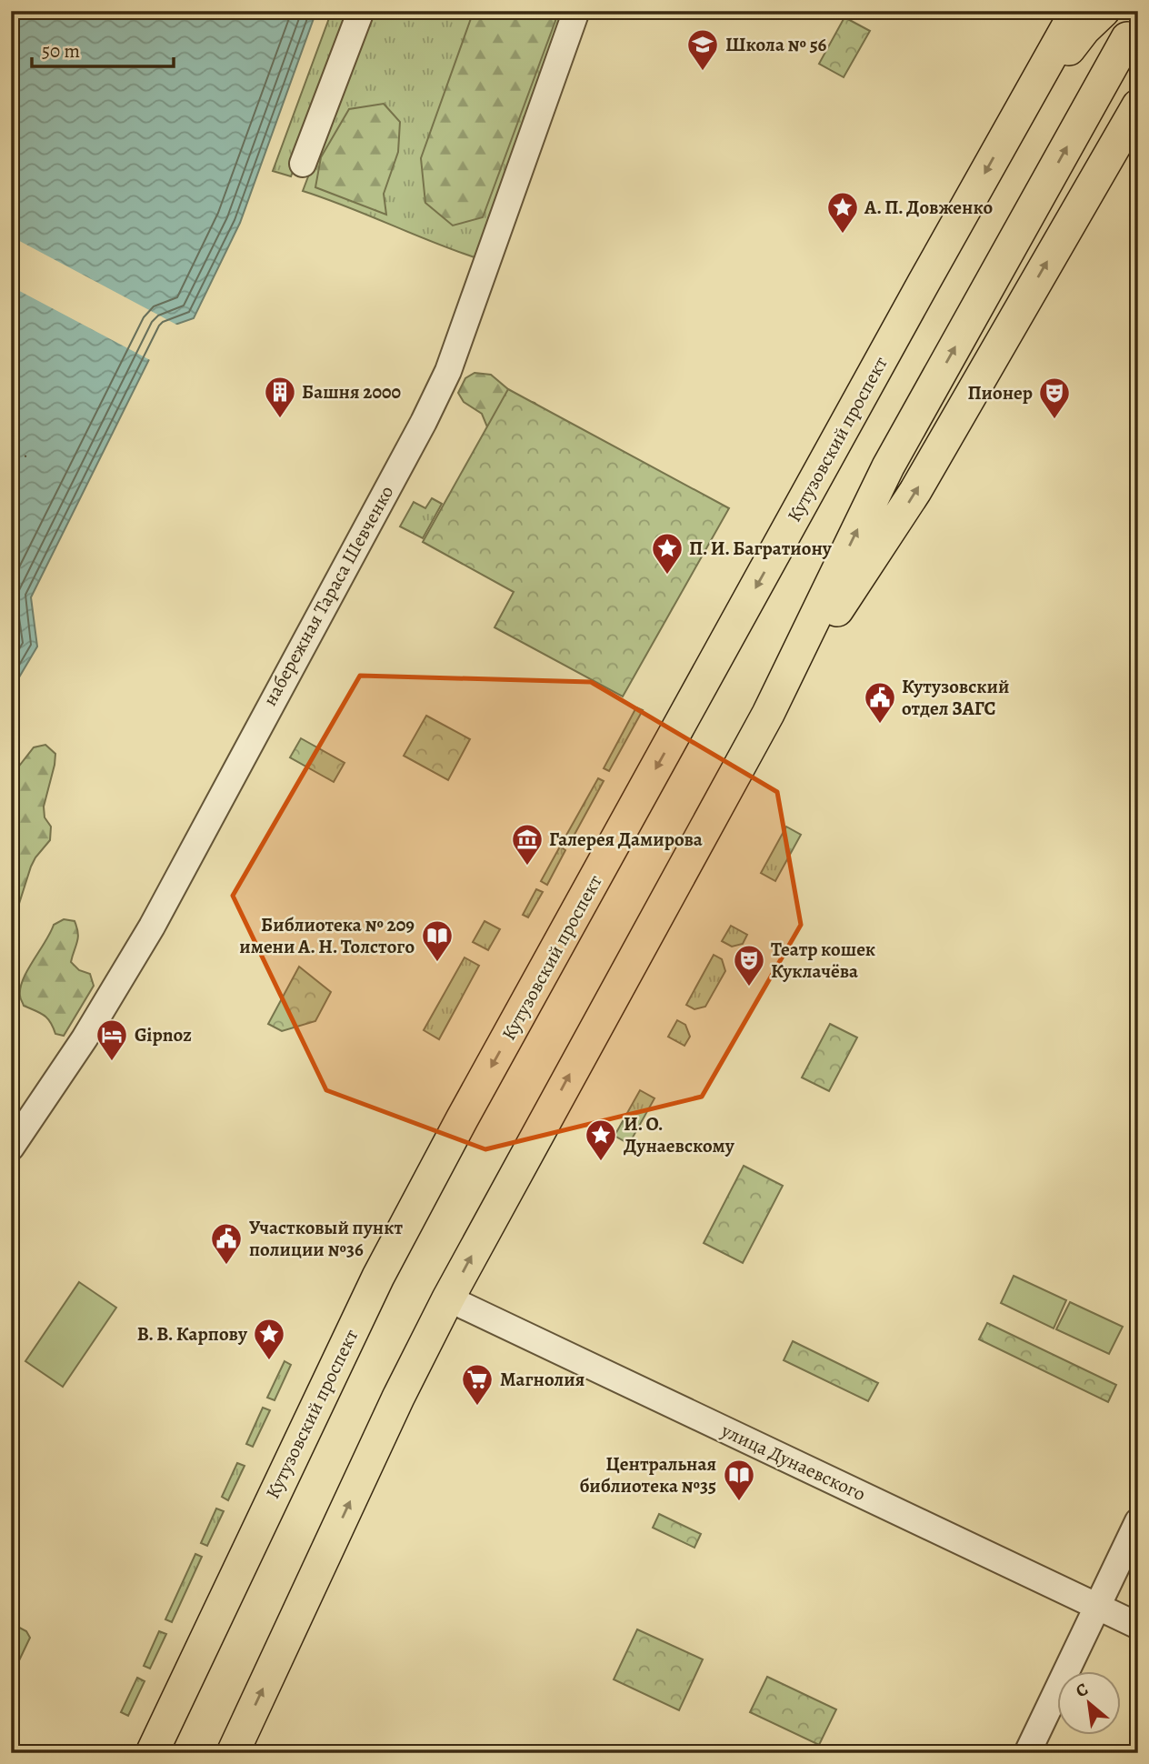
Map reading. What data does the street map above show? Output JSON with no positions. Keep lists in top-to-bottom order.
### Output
{
  "streets": {
    "main road": ["Кутузовский проспект"],
    "street": ["набережная Тараса Шевченко", "улица Дунаевского"]
  },
  "places": {
    "school or university": ["Школа № 56"],
    "place": [
      "А. П. Довженко",
      "П. И. Багратиону",
      "И. О. Дунаевскому",
      "В. В. Карпову"
    ],
    "building": ["Башня 2000"],
    "theatre": ["Пионер", "Театр кошек Куклачёва"],
    "public building": ["Кутузовский отдел ЗАГС", "Участковый пункт полиции №36"],
    "museum": ["Галерея Дамирова"],
    "library": ["Библиотека № 209 имени А. Н. Толстого", "Центральная библиотека №35"],
    "hotel": ["Gipnoz"],
    "supermarket": ["Магнолия"]
  },
  "scale_bar": "50 m",
  "north": "top left"
}
